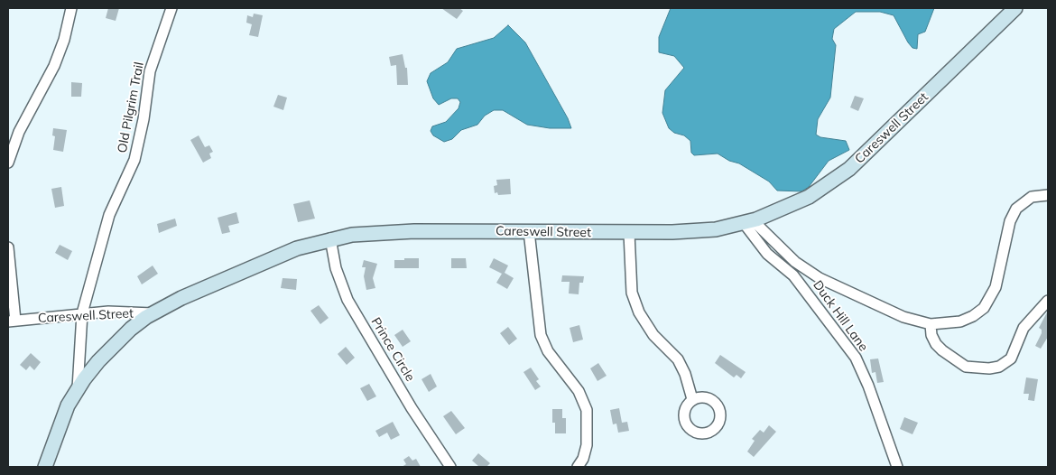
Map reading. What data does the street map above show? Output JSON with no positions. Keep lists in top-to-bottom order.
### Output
{
  "streets": {
    "main road": ["Careswell Street"],
    "street": ["Old Pilgrim Trail", "Duck Hill Lane", "Prince Circle"]
  },
  "crossings": [
    ["Old Pilgrim Trail", "Careswell Street"],
    ["Careswell Street", "Duck Hill Lane"],
    ["Careswell Street", "Prince Circle"]
  ]
}
